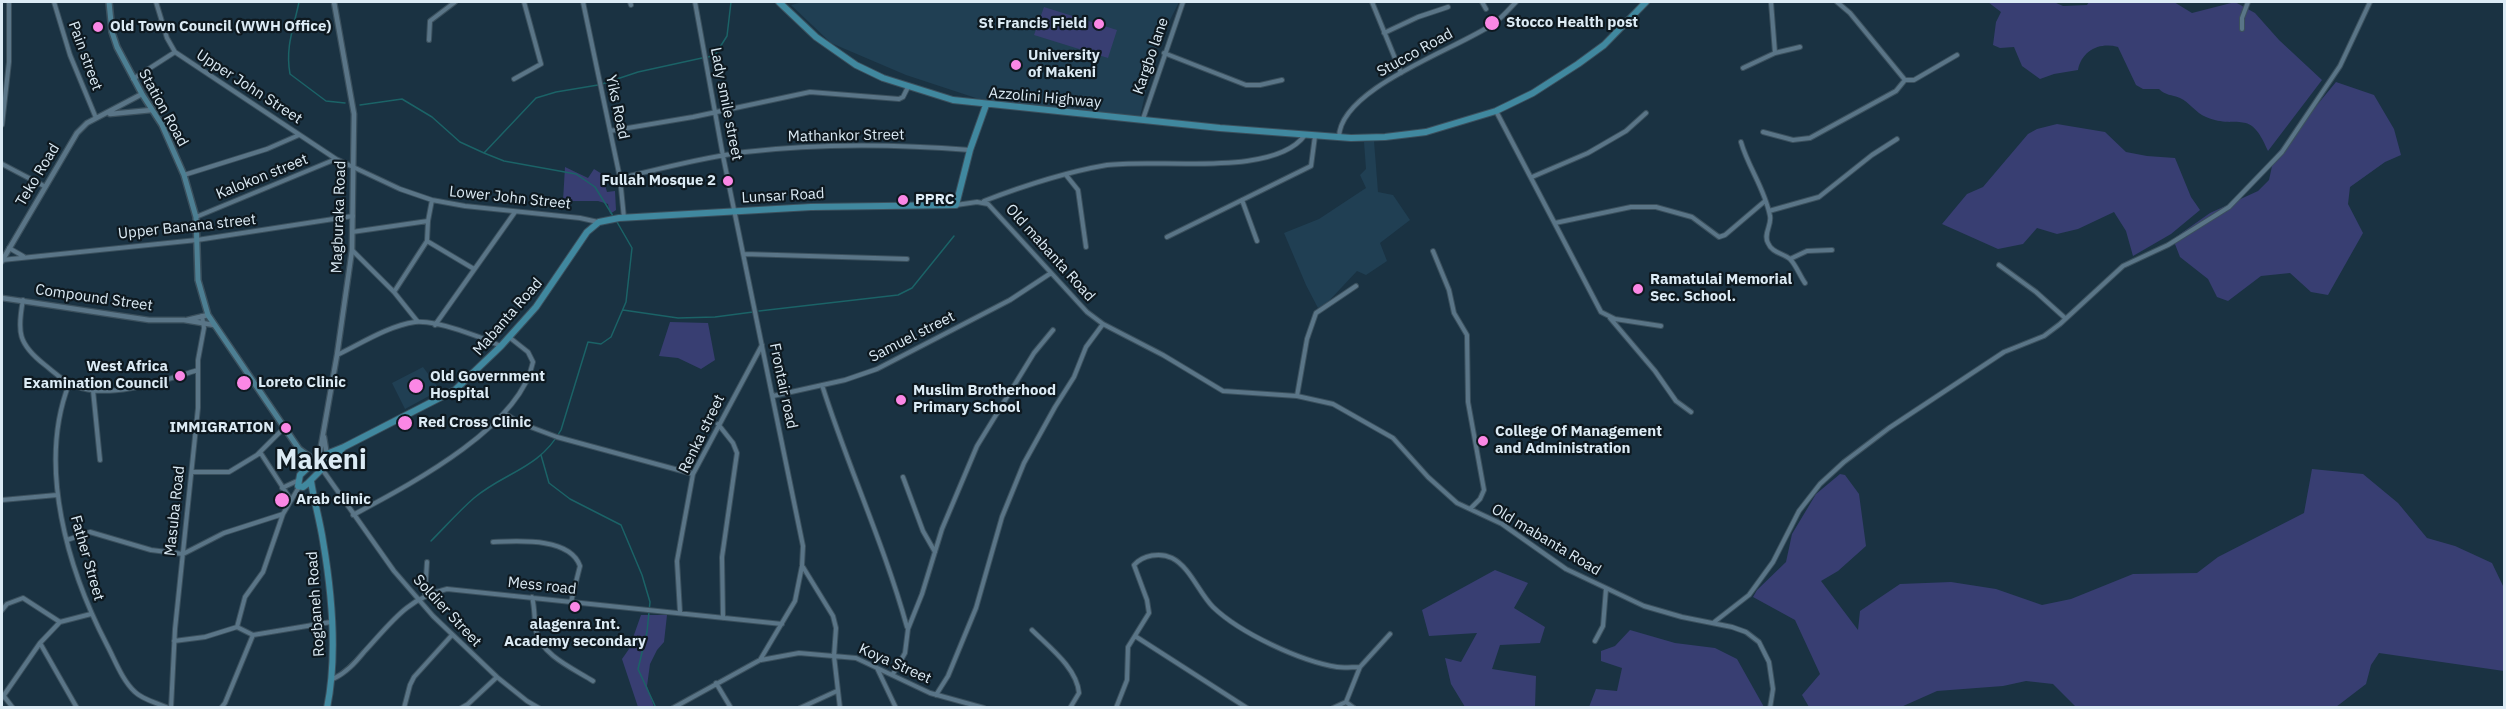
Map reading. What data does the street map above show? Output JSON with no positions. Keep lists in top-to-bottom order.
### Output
{
  "streets": {
    "main road": [
      "Azzolini Highway",
      "Station Road",
      "Lunsar Road",
      "Mabanta Road",
      "Rogbaneh Road"
    ],
    "street": [
      "Stucco Road",
      "Pain street",
      "Kargbo lane",
      "Upper John Street",
      "Lady smile street",
      "Yiks Road",
      "Mathankor Street",
      "Teko Road",
      "Kalokon street",
      "Lower John Street",
      "Magburaka Road",
      "Upper Banana street",
      "Old mabanta Road",
      "Compound Street",
      "Samuel street",
      "Frontair road",
      "Renka street",
      "Masuba Road",
      "Father Street",
      "Mess road",
      "Soldier Street",
      "Koya Street"
    ]
  },
  "crossings": [
    ["Stucco Road", "Azzolini Highway"],
    ["Pain street", "Teko Road"],
    ["Kargbo lane", "Azzolini Highway"],
    ["Upper John Street", "Station Road"],
    ["Upper John Street", "Kalokon street"],
    ["Upper John Street", "Lower John Street"],
    ["Upper John Street", "Magburaka Road"],
    ["Lady smile street", "Mathankor Street"],
    ["Lady smile street", "Lunsar Road"],
    ["Lady smile street", "Frontair road"],
    ["Yiks Road", "Lunsar Road"],
    ["Station Road", "Teko Road"],
    ["Station Road", "Kalokon street"],
    ["Station Road", "Magburaka Road"],
    ["Station Road", "Upper Banana street"],
    ["Station Road", "Compound Street"],
    ["Station Road", "Masuba Road"],
    ["Teko Road", "Upper Banana street"],
    ["Lunsar Road", "Lower John Street"],
    ["Lunsar Road", "Old mabanta Road"],
    ["Lunsar Road", "Mabanta Road"],
    ["Lunsar Road", "Frontair road"],
    ["Lower John Street", "Magburaka Road"],
    ["Lower John Street", "Mabanta Road"],
    ["Magburaka Road", "Upper Banana street"],
    ["Old mabanta Road", "Samuel street"],
    ["Compound Street", "Masuba Road"],
    ["Samuel street", "Frontair road"],
    ["Frontair road", "Renka street"],
    ["Renka street", "Mess road"],
    ["Masuba Road", "Father Street"],
    ["Mess road", "Rogbaneh Road"],
    ["Mess road", "Soldier Street"]
  ],
  "districts": ["Makeni"],
  "places": [
    "Stocco Health post",
    "St Francis Field",
    "Old Town Council (WWH Office)",
    "University of Makeni",
    "Fullah Mosque 2",
    "PPRC",
    "Ramatulai Memorial Sec. School.",
    "West Africa Examination Council",
    "Loreto Clinic",
    "Old Government Hospital",
    "Muslim Brotherhood Primary School",
    "Red Cross Clinic",
    "IMMIGRATION",
    "College Of Management and Administration",
    "Arab clinic",
    "alagenra Int. Academy secondary"
  ]
}
